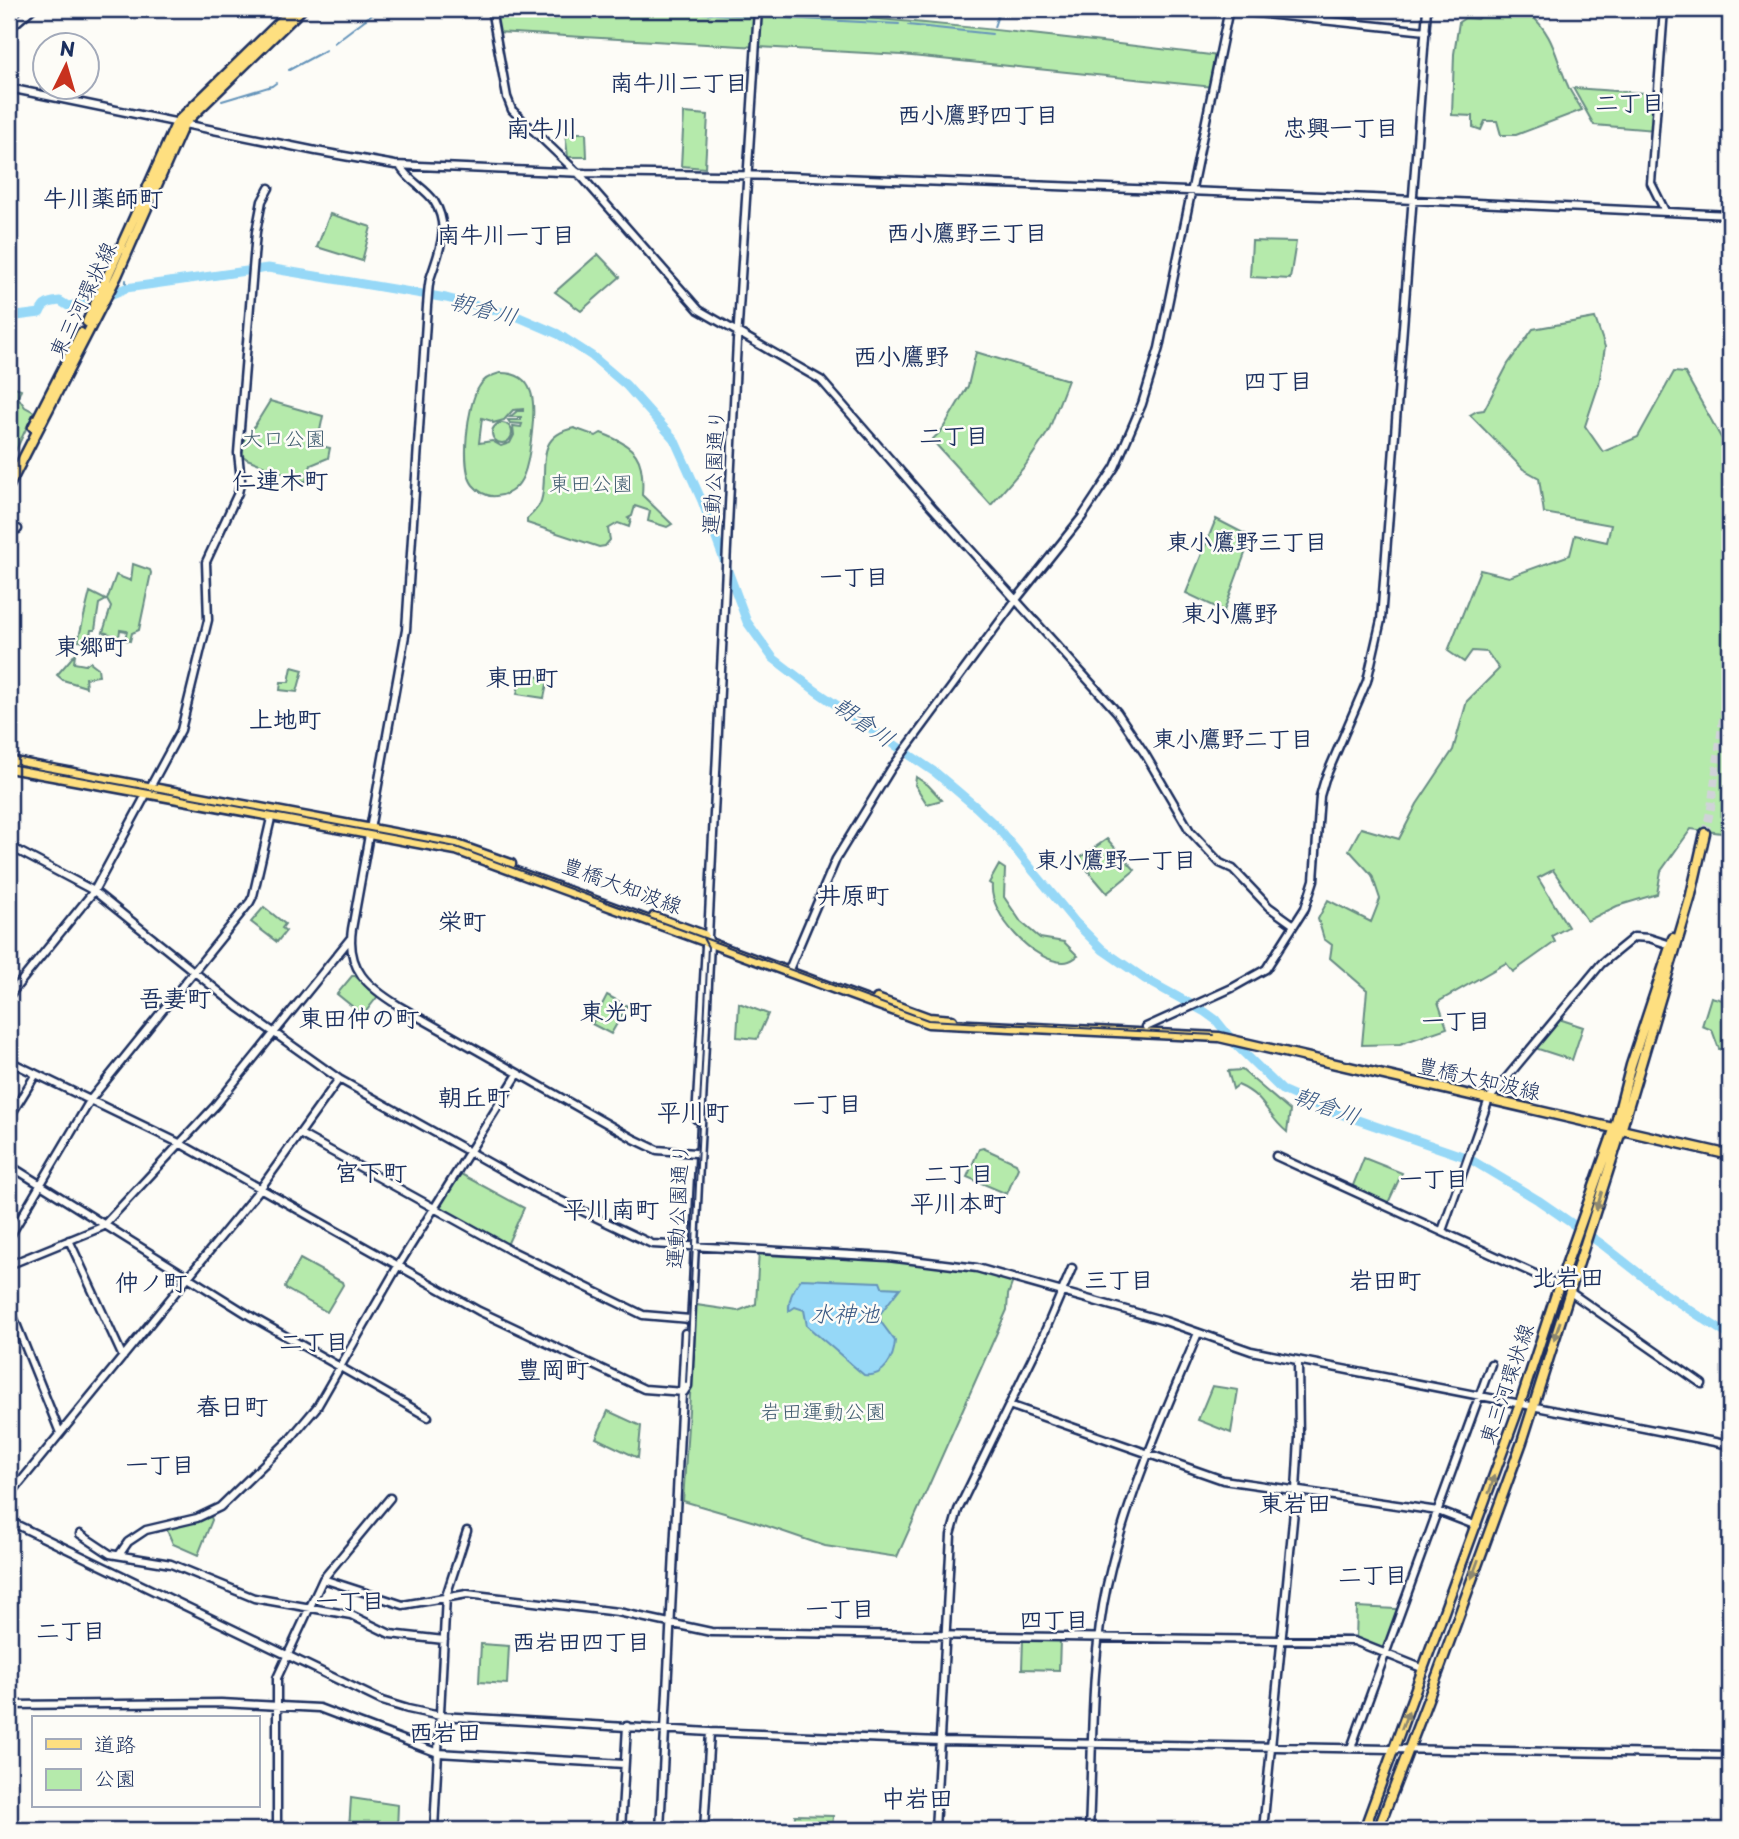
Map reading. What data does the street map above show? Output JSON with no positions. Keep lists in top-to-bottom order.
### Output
{
  "streets": {
    "main road": ["東三河環状線", "豊橋大知波線"],
    "street": ["運動公園通り"]
  },
  "crossings": [
    ["東三河環状線", "豊橋大知波線"],
    ["運動公園通り", "豊橋大知波線"]
  ],
  "districts": [
    "南牛川二丁目",
    "二丁目",
    "西小鷹野四丁目",
    "忠興一丁目",
    "南牛川",
    "牛川薬師町",
    "西小鷹野三丁目",
    "南牛川一丁目",
    "西小鷹野",
    "四丁目",
    "二丁目",
    "仁連木町",
    "東小鷹野三丁目",
    "一丁目",
    "東小鷹野",
    "東郷町",
    "東田町",
    "上地町",
    "東小鷹野二丁目",
    "東小鷹野一丁目",
    "井原町",
    "栄町",
    "吾妻町",
    "東光町",
    "東田仲の町",
    "一丁目",
    "朝丘町",
    "一丁目",
    "平川町",
    "宮下町",
    "二丁目",
    "一丁目",
    "平川本町",
    "平川南町",
    "北岩田",
    "三丁目",
    "岩田町",
    "仲ノ町",
    "二丁目",
    "豊岡町",
    "春日町",
    "一丁目",
    "東岩田",
    "二丁目",
    "一丁目",
    "一丁目",
    "四丁目",
    "二丁目",
    "西岩田四丁目",
    "西岩田",
    "中岩田"
  ],
  "water": ["朝倉川", "水神池"],
  "parks": ["大口公園", "東田公園", "岩田運動公園"],
  "legend": ["道路", "公園"],
  "north": "top"
}
